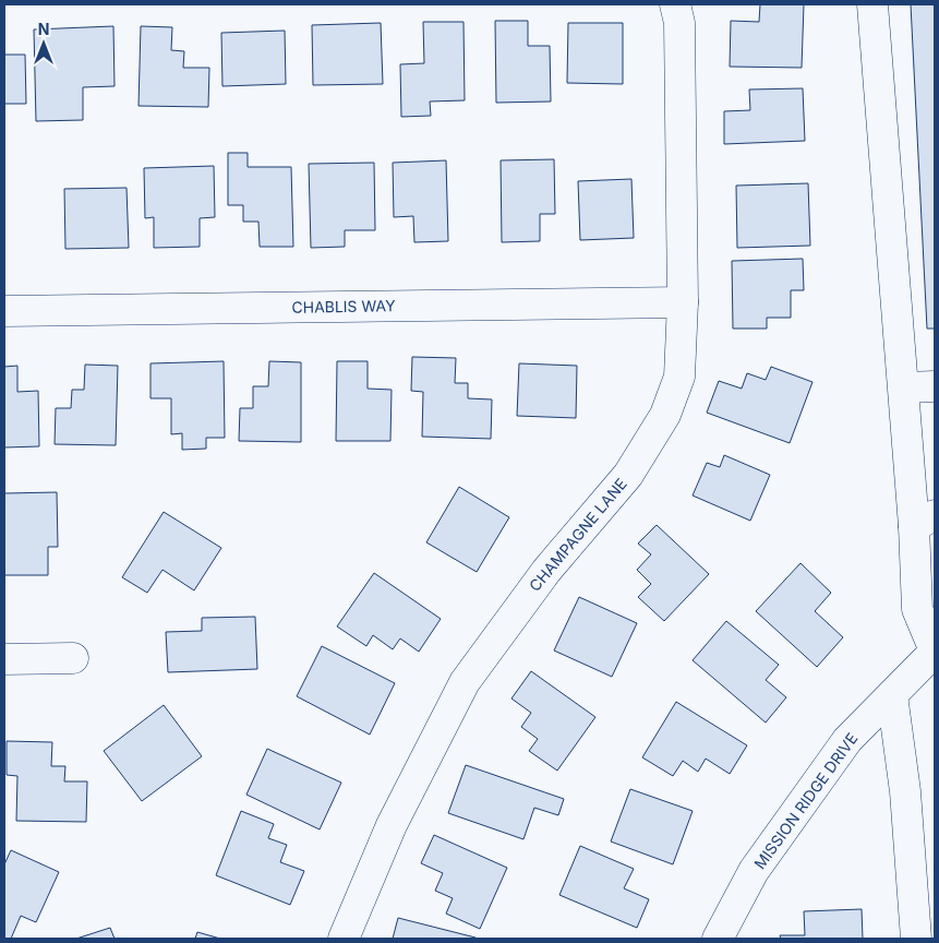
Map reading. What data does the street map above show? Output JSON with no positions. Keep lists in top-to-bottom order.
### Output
{
  "streets": {
    "street": ["CHABLIS WAY", "CHAMPAGNE LANE", "MISSION RIDGE DRIVE"]
  },
  "crossings": [
    ["CHABLIS WAY", "CHAMPAGNE LANE"]
  ],
  "north": "top"
}
